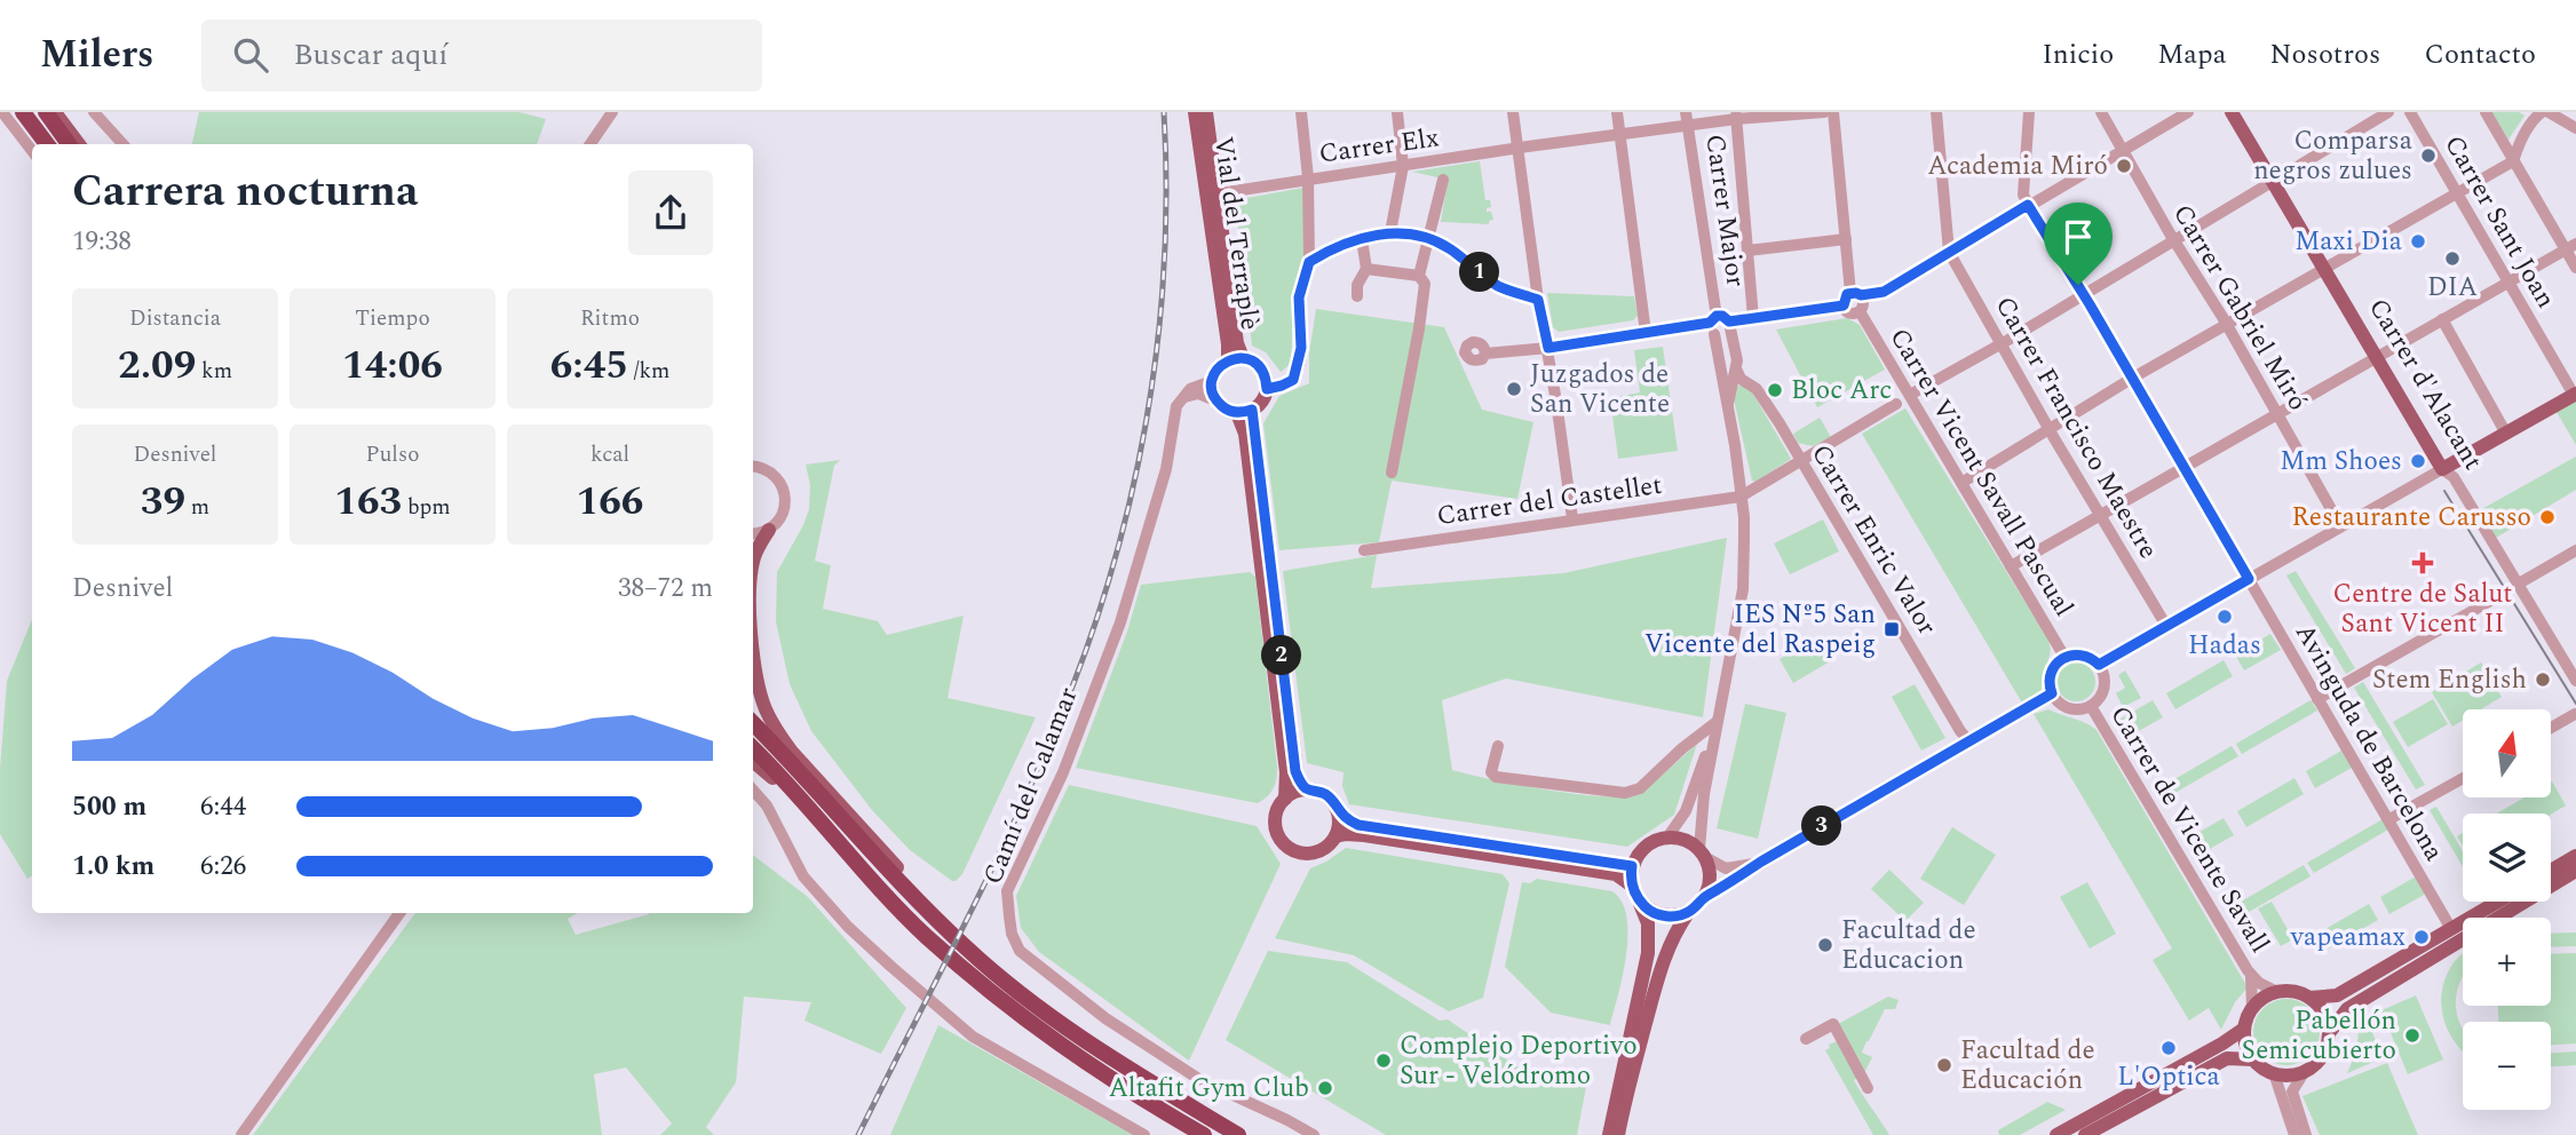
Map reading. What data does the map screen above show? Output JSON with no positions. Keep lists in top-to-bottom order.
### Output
{
  "streets": {
    "main road": ["Vial del Terraplè", "Carrer d'Alacant"],
    "street": [
      "Carrer Elx",
      "Carrer Major",
      "Carrer Sant Joan",
      "Carrer Gabriel Miró",
      "Carrer Francisco Maestre",
      "Carrer Vicent Savall Pascual",
      "Carrer del Castellet",
      "Carrer Enric Valor",
      "Avinguda de Barcelona",
      "Camí del Calamar",
      "Carrer de Vicente Savall"
    ]
  },
  "crossings": [
    ["Carrer Elx", "Carrer Major"],
    ["Carrer Elx", "Vial del Terraplè"],
    ["Carrer Major", "Carrer del Castellet"],
    ["Carrer Major", "Carrer Enric Valor"],
    ["Carrer Vicent Savall Pascual", "Carrer de Vicente Savall"]
  ],
  "places": {
    "other": [
      "Comparsa negros zulues",
      "Academia Miró",
      "Maxi Dia",
      "DIA",
      "Juzgados de San Vicente",
      "Bloc Arc",
      "Mm Shoes",
      "Restaurante Carusso",
      "Hadas",
      "Stem English",
      "vapeamax",
      "Facultad de Educacion",
      "Pabellón Semicubierto",
      "L'Optica",
      "Complejo Deportivo Sur - Velódromo",
      "Facultad de Educación",
      "Altafit Gym Club"
    ],
    "health": ["Centre de Salut Sant Vicent II"],
    "transit": ["IES Nº5 San Vicente del Raspeig"]
  },
  "north": "top",
  "page": {
    "header": "Milers",
    "search": "Buscar aquí",
    "nav": [
      "Inicio",
      "Mapa",
      "Nosotros",
      "Contacto"
    ],
    "heading": ["Carrera nocturna", "19:38"],
    "pins": ["1", "2", "3"],
    "stats": [
      ["Distancia", "2.09 km"],
      ["Tiempo", "14:06"],
      ["Ritmo", "6:45 /km"],
      ["Desnivel", "39 m"],
      ["Pulso", "163 bpm"],
      ["kcal", "166"]
    ],
    "chart": ["Desnivel", "38–72 m"],
    "map_buttons": ["+", "−"],
    "list": [
      {
        "name": "500 m",
        "note": "6:44"
      },
      {
        "name": "1.0 km",
        "note": "6:26"
      }
    ]
  }
}
